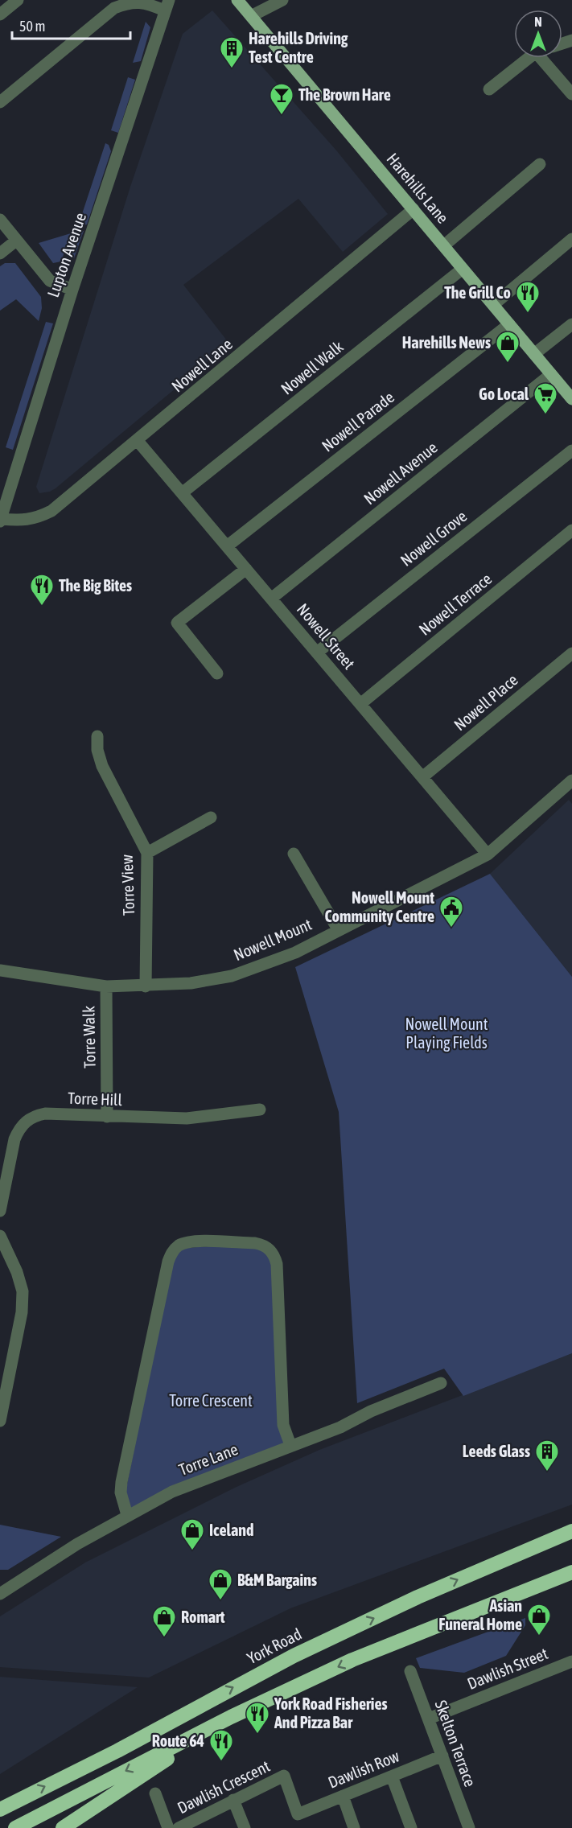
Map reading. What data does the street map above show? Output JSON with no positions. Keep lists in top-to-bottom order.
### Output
{
  "streets": {
    "highway": ["York Road"],
    "main road": ["Harehills Lane"],
    "street": [
      "Lupton Avenue",
      "Nowell Lane",
      "Nowell Walk",
      "Nowell Parade",
      "Nowell Avenue",
      "Nowell Grove",
      "Nowell Terrace",
      "Nowell Street",
      "Nowell Place",
      "Torre View",
      "Nowell Mount",
      "Torre Walk",
      "Torre Hill",
      "Torre Lane",
      "Dawlish Street",
      "Skelton Terrace",
      "Dawlish Row",
      "Dawlish Crescent"
    ]
  },
  "crossings": [
    ["Harehills Lane", "Nowell Lane"],
    ["Harehills Lane", "Nowell Walk"],
    ["Harehills Lane", "Nowell Parade"],
    ["Harehills Lane", "Nowell Avenue"],
    ["Lupton Avenue", "Nowell Lane"],
    ["Nowell Lane", "Nowell Street"],
    ["Nowell Walk", "Nowell Street"],
    ["Nowell Parade", "Nowell Street"],
    ["Nowell Avenue", "Nowell Street"],
    ["Nowell Grove", "Nowell Street"],
    ["Nowell Terrace", "Nowell Street"],
    ["Nowell Street", "Nowell Place"],
    ["Nowell Street", "Nowell Mount"],
    ["Torre View", "Nowell Mount"],
    ["Nowell Mount", "Torre Walk"],
    ["Torre Walk", "Torre Hill"],
    ["Dawlish Street", "Skelton Terrace"],
    ["Skelton Terrace", "Dawlish Row"],
    ["Dawlish Row", "Dawlish Crescent"]
  ],
  "parks": ["Nowell Mount Playing Fields", "Torre Crescent"],
  "places": {
    "building": ["Harehills Driving Test Centre", "Leeds Glass"],
    "bar": ["The Brown Hare"],
    "restaurant": [
      "The Grill Co",
      "The Big Bites",
      "York Road Fisheries And Pizza Bar",
      "Route 64"
    ],
    "shop": [
      "Harehills News",
      "Iceland",
      "B&M Bargains",
      "Asian Funeral Home",
      "Romart"
    ],
    "supermarket": ["Go Local"],
    "public building": ["Nowell Mount Community Centre"]
  },
  "scale_bar": "50 m",
  "north": "top"
}
